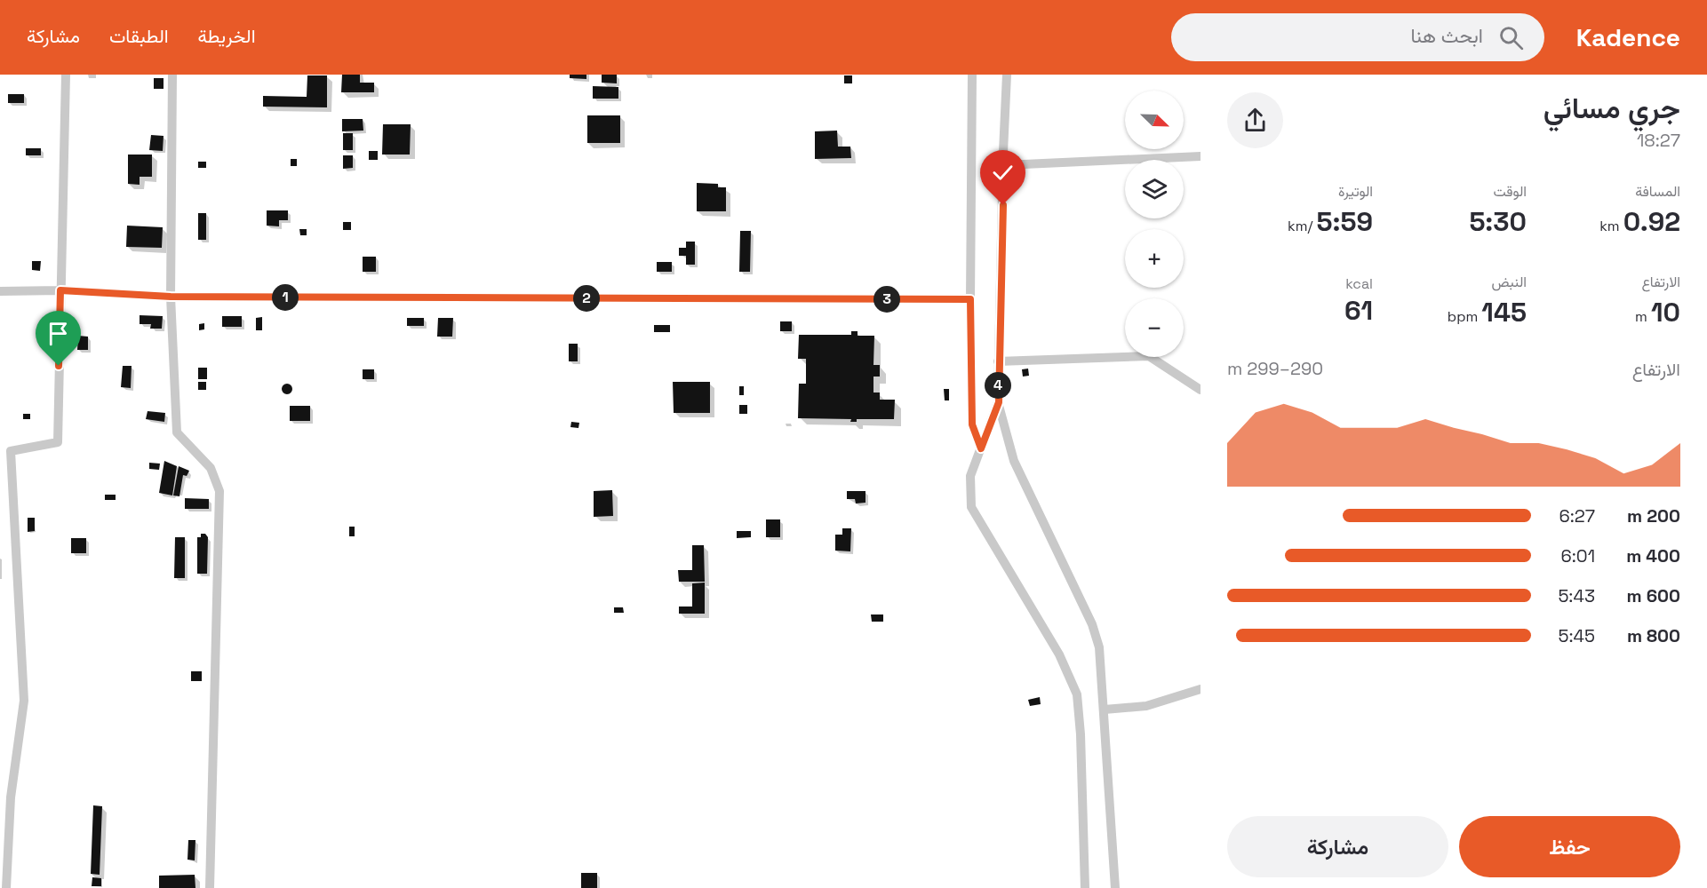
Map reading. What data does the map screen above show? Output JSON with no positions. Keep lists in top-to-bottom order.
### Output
{
  "north": "bottom right",
  "page": {
    "header": "Kadence",
    "search": "ابحث هنا",
    "nav": ["الخريطة", "الطبقات", "مشاركة"],
    "heading": ["جري مسائي", "18:27"],
    "map_buttons": ["+", "−"],
    "stats": [
      ["المسافة", "0.92 km"],
      ["الوقت", "5:30"],
      ["الوتيرة", "5:59 /km"],
      ["الارتفاع", "10 m"],
      ["النبض", "145 bpm"],
      ["kcal", "61"]
    ],
    "pins": [
      "1",
      "2",
      "3",
      "4"
    ],
    "chart": ["الارتفاع", "290–299 m"],
    "list": [
      {
        "name": "200 m",
        "note": "6:27"
      },
      {
        "name": "400 m",
        "note": "6:01"
      },
      {
        "name": "600 m",
        "note": "5:43"
      },
      {
        "name": "800 m",
        "note": "5:45"
      }
    ],
    "buttons": ["حفظ", "مشاركة"]
  }
}
